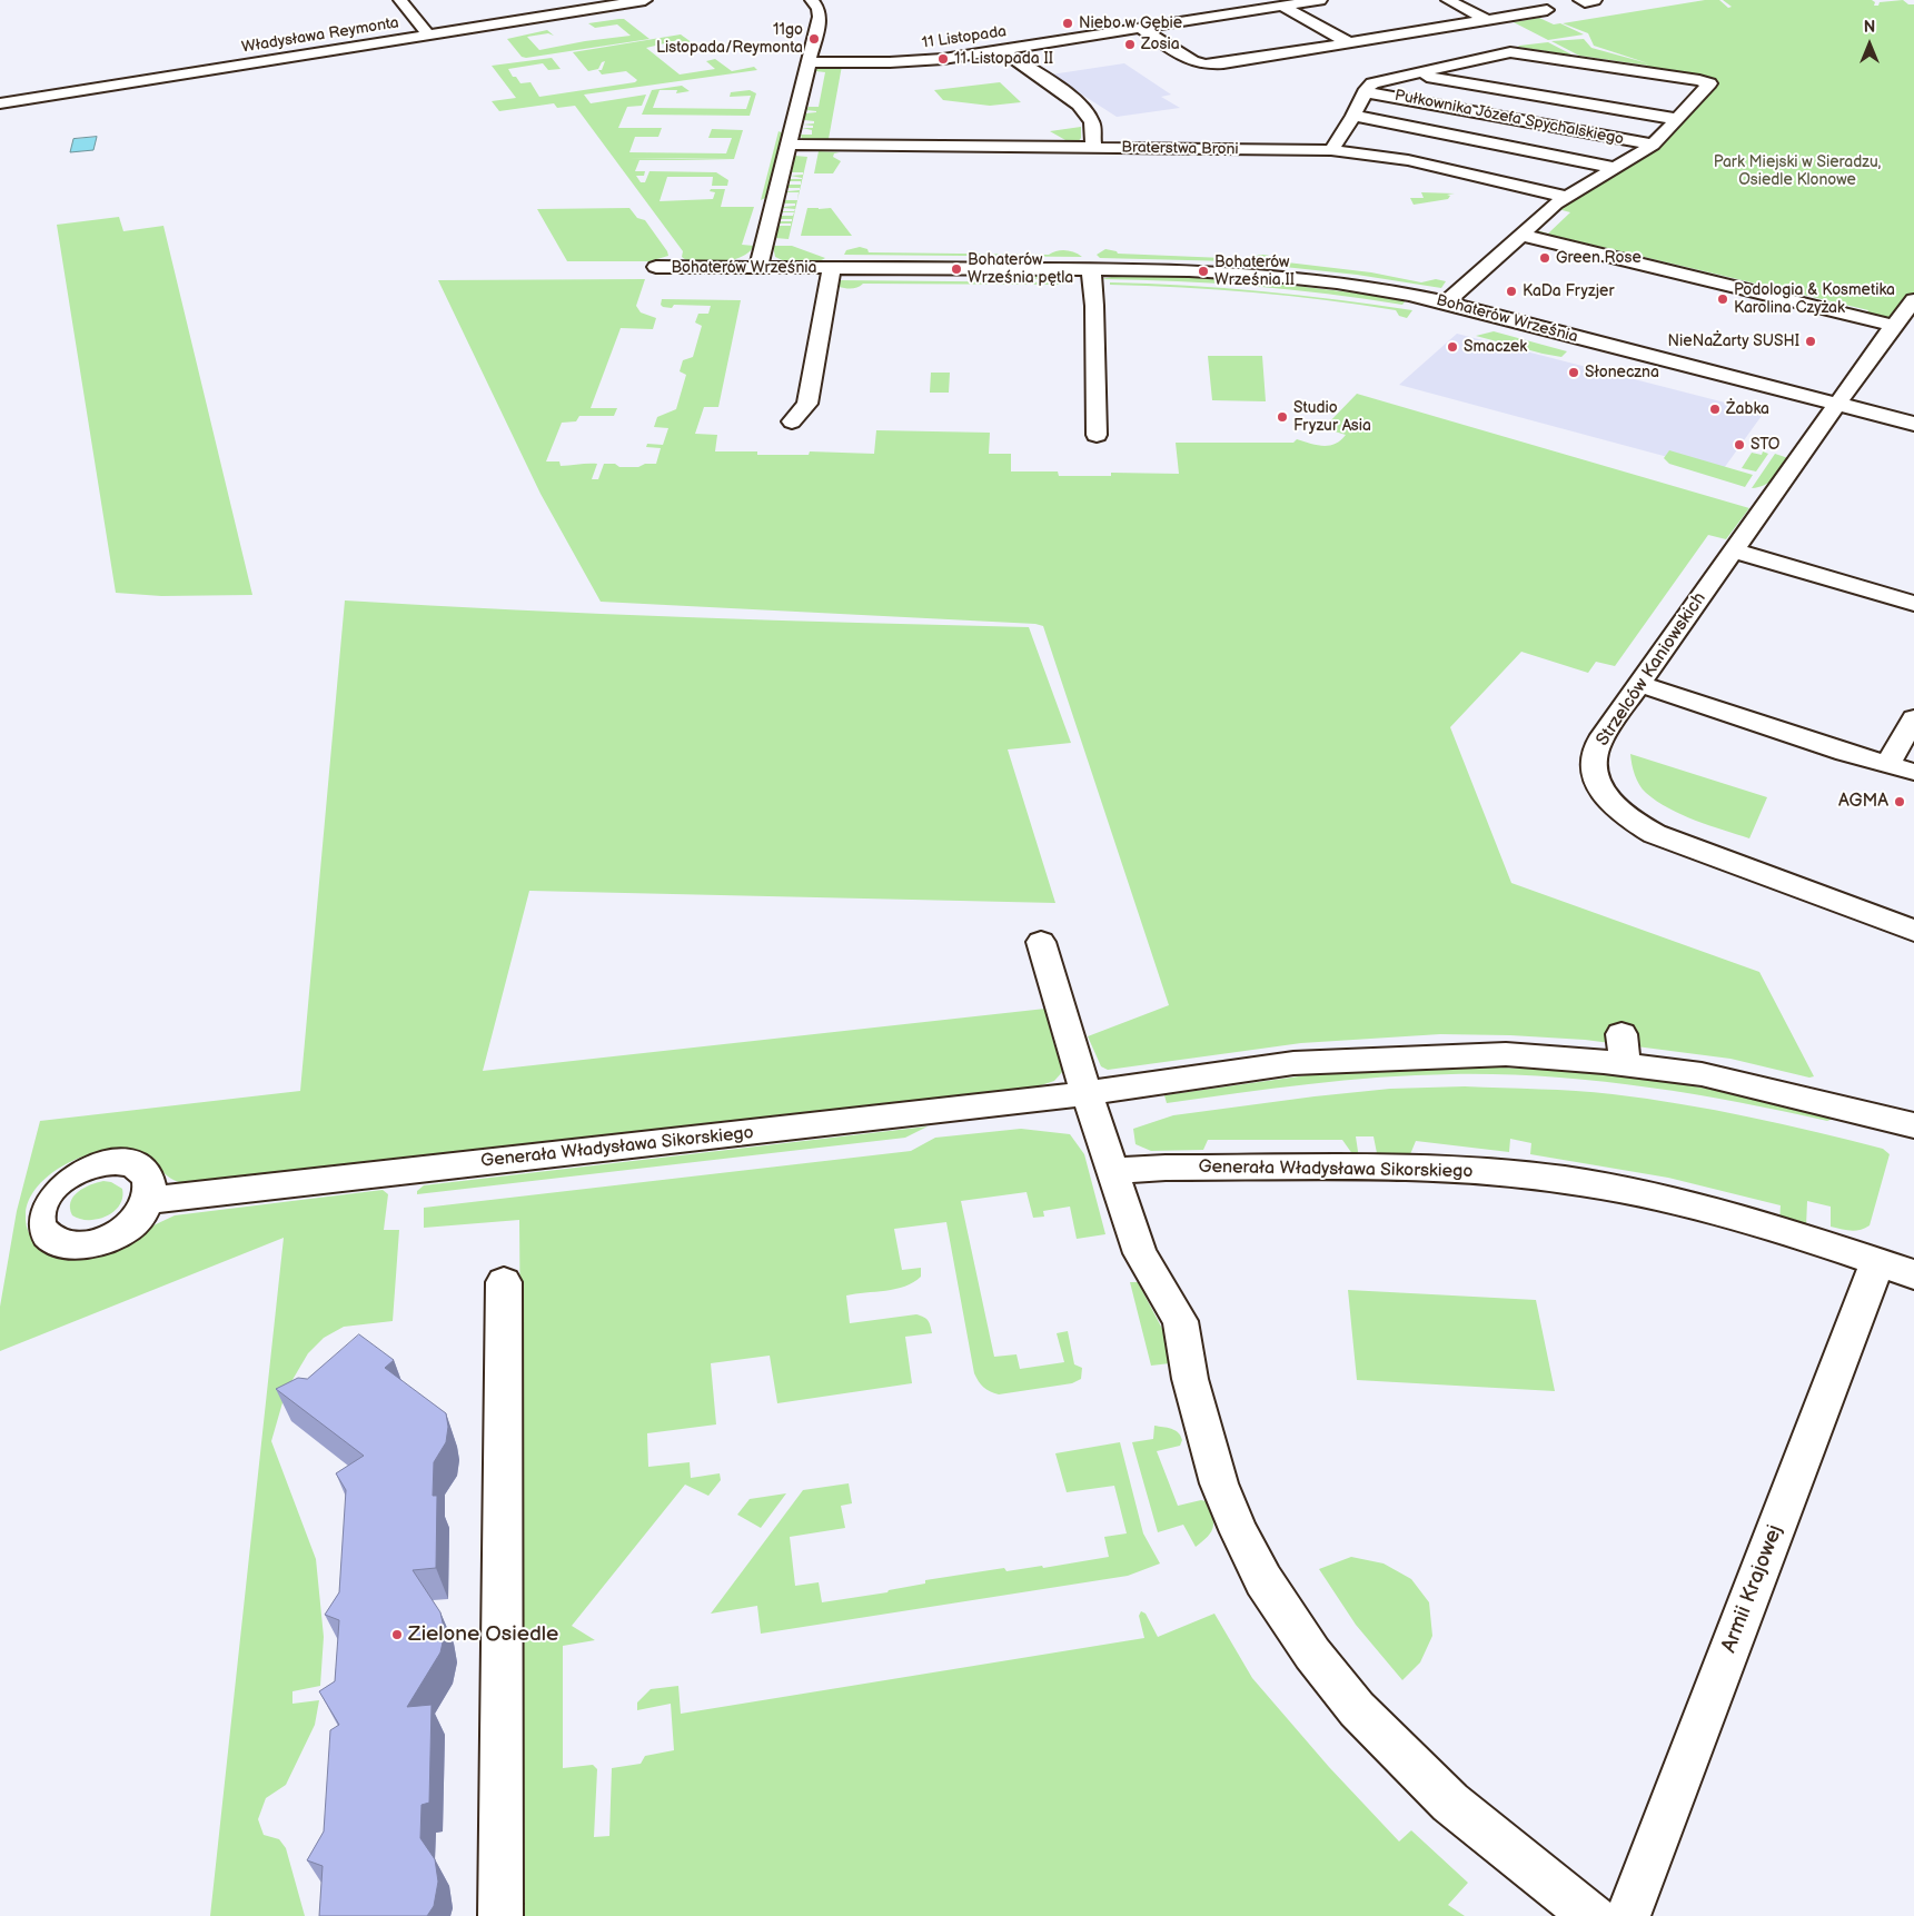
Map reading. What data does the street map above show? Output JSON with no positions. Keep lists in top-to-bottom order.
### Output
{
  "streets": {
    "street": [
      "Władysława Reymonta",
      "11 Listopada",
      "Pułkownika Józefa Spychalskiego",
      "Braterstwa Broni",
      "Bohaterów Września",
      "Strzelców Kaniowskich",
      "Generała Władysława Sikorskiego",
      "Armii Krajowej"
    ]
  },
  "crossings": [
    ["Bohaterów Września", "Strzelców Kaniowskich"],
    ["Generała Władysława Sikorskiego", "Armii Krajowej"]
  ],
  "parks": ["Park Miejski w Sieradzu, Osiedle Klonowe"],
  "places": [
    "Niebo w Gębie",
    "11go Listopada/Reymonta",
    "Zosia",
    "11 Listopada II",
    "Green Rose",
    "Bohaterów Września pętla",
    "Bohaterów Września II",
    "KaDa Fryzjer",
    "Podologia & Kosmetika Karolina Czyżak",
    "NieNaŻarty SUSHI",
    "Smaczek",
    "Słoneczna",
    "Żabka",
    "Studio Fryzur Asia",
    "STO",
    "AGMA",
    "Zielone Osiedle"
  ],
  "north": "top"
}
